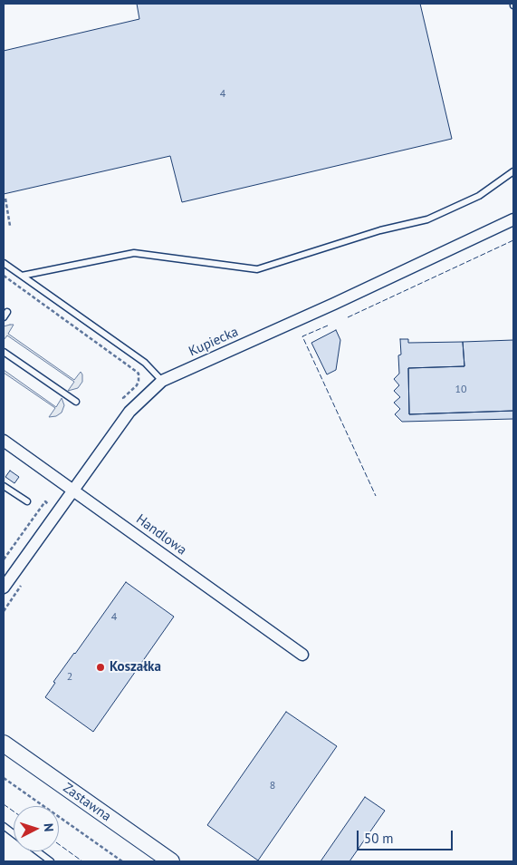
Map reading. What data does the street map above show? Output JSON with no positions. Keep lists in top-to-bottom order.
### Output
{
  "streets": {
    "main road": ["Zastawna"],
    "street": ["Kupiecka", "Handlowa"]
  },
  "crossings": [
    ["Kupiecka", "Handlowa"]
  ],
  "places": ["Koszałka"],
  "house_numbers": [
    "4",
    "10",
    "4",
    "2",
    "8"
  ],
  "scale_bar": "50 m",
  "north": "right"
}
